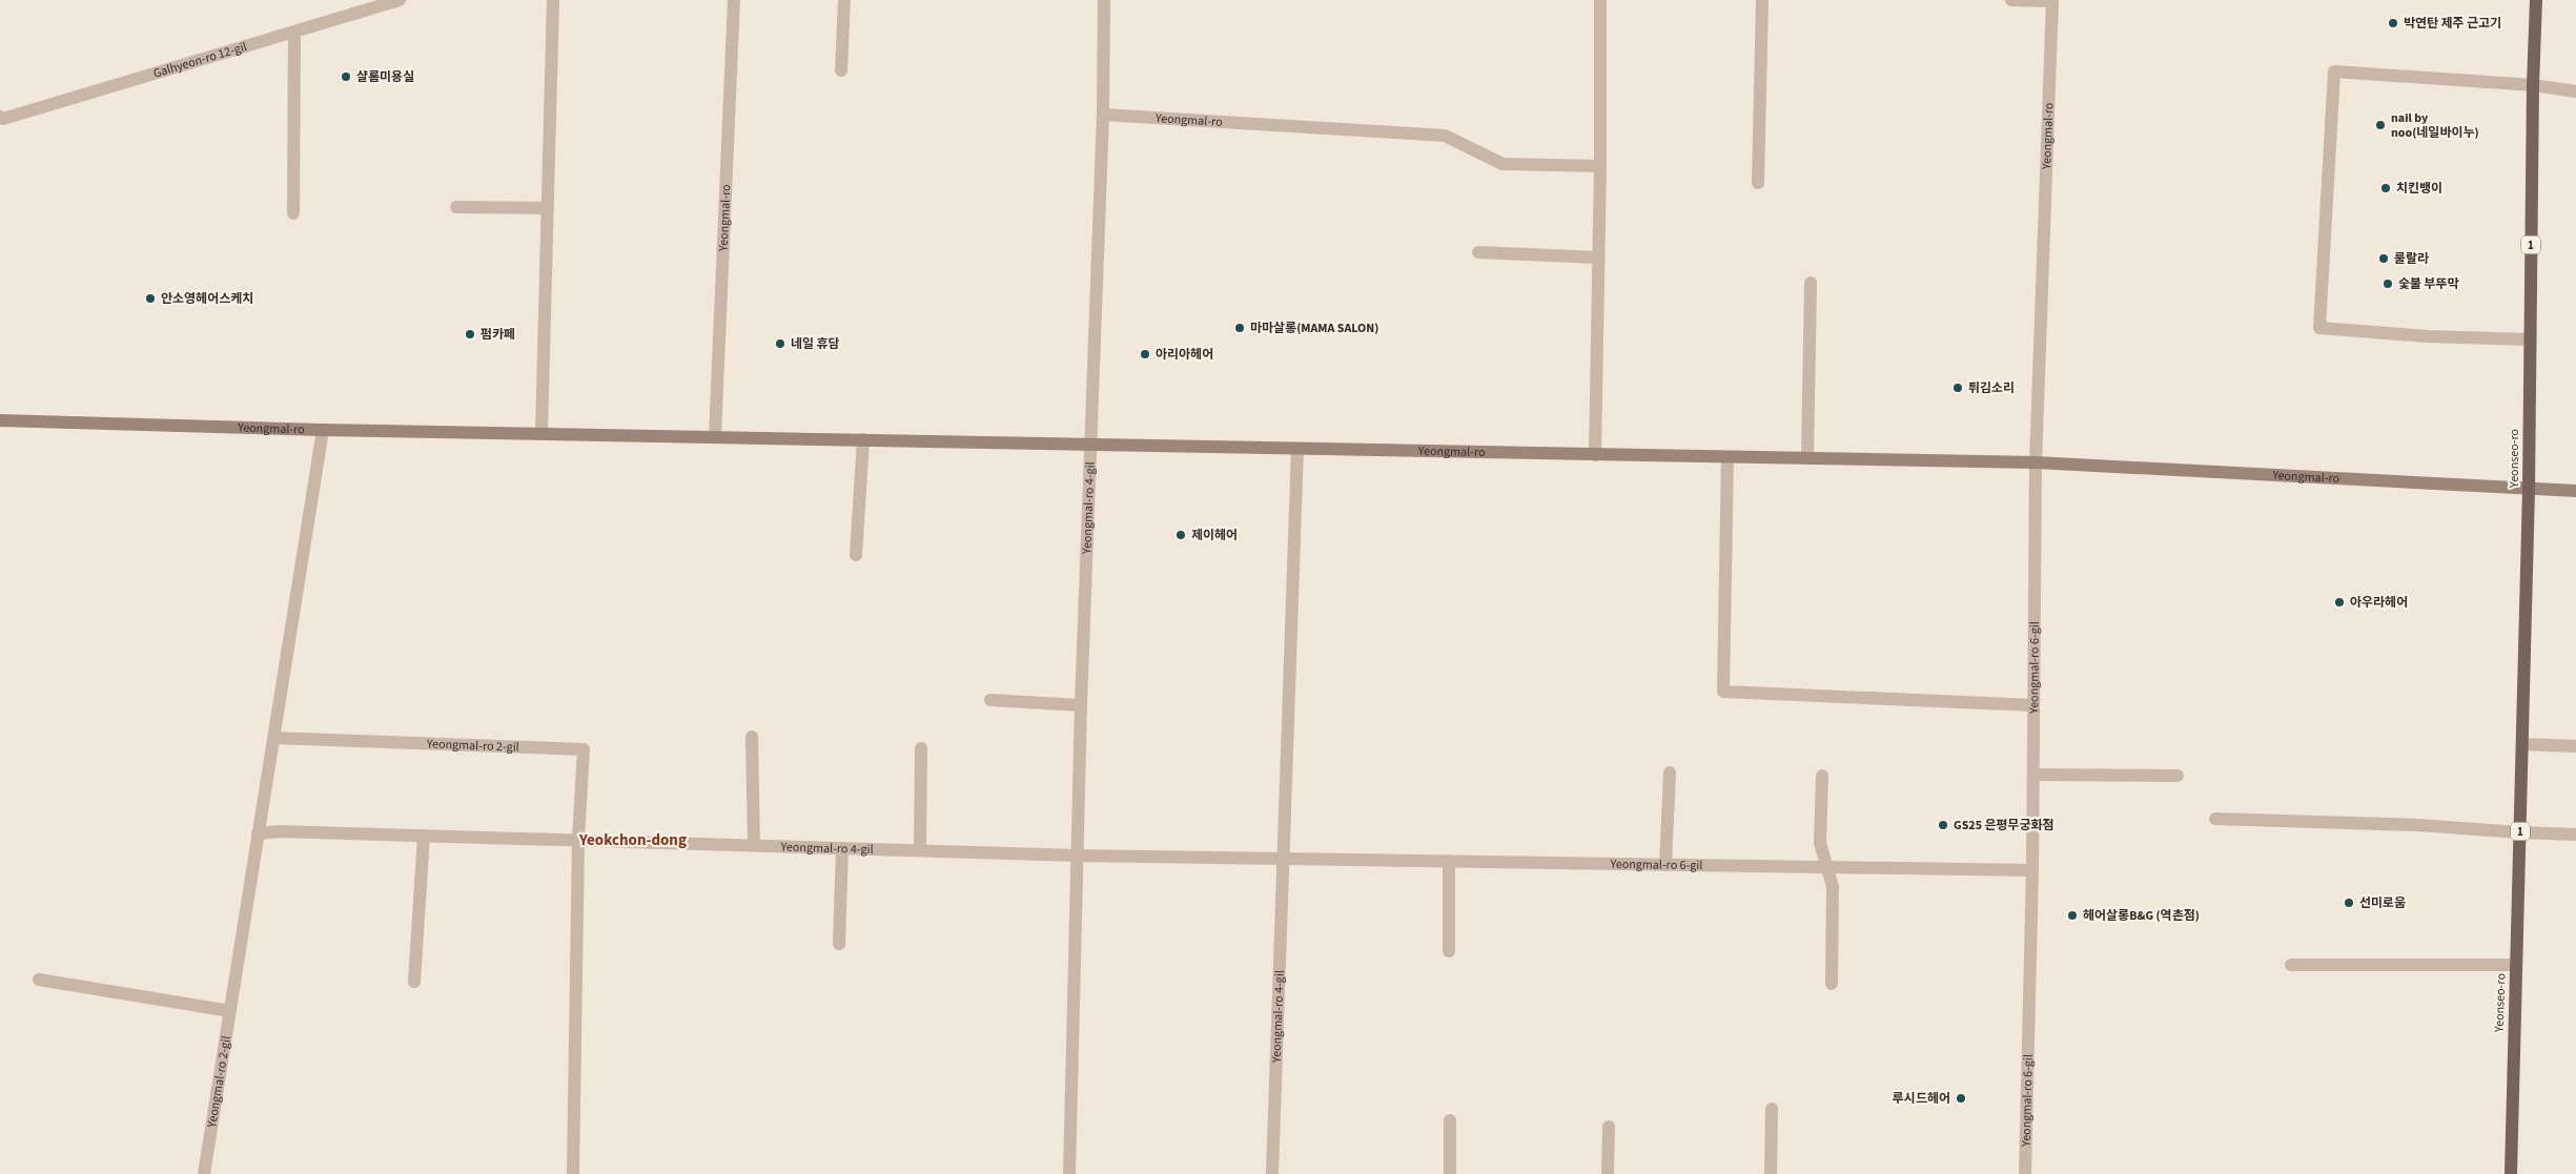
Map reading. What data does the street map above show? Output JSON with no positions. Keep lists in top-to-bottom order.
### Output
{
  "streets": {
    "main road": ["1", "Yeonseo-ro"],
    "street": [
      "Galhyeon-ro 12-gil",
      "Yeongmal-ro",
      "Yeongmal-ro 4-gil",
      "Yeongmal-ro 6-gil",
      "Yeongmal-ro 2-gil"
    ]
  },
  "crossings": [
    ["Yeongmal-ro", "Yeonseo-ro"],
    ["Yeongmal-ro", "Yeongmal-ro 4-gil"],
    ["Yeongmal-ro", "Yeongmal-ro 6-gil"],
    ["Yeongmal-ro", "Yeongmal-ro 2-gil"],
    ["Yeongmal-ro 4-gil", "Yeongmal-ro 6-gil"],
    ["Yeongmal-ro 4-gil", "Yeongmal-ro 2-gil"]
  ],
  "districts": ["Yeokchon-dong"],
  "places": [
    "박연탄 제주 근고기",
    "샬롬미용실",
    "nail by noo(네일바이누)",
    "치킨뱅이",
    "룰랄라",
    "숯불 부뚜막",
    "안소영헤어스케치",
    "마마살롱(MAMA SALON)",
    "펌카페",
    "네일 휴담",
    "아리아헤어",
    "튀김소리",
    "제이헤어",
    "아우라헤어",
    "GS25 은평무궁화점",
    "선미로움",
    "헤어살롱B&G (역촌점)",
    "루시드헤어"
  ]
}
